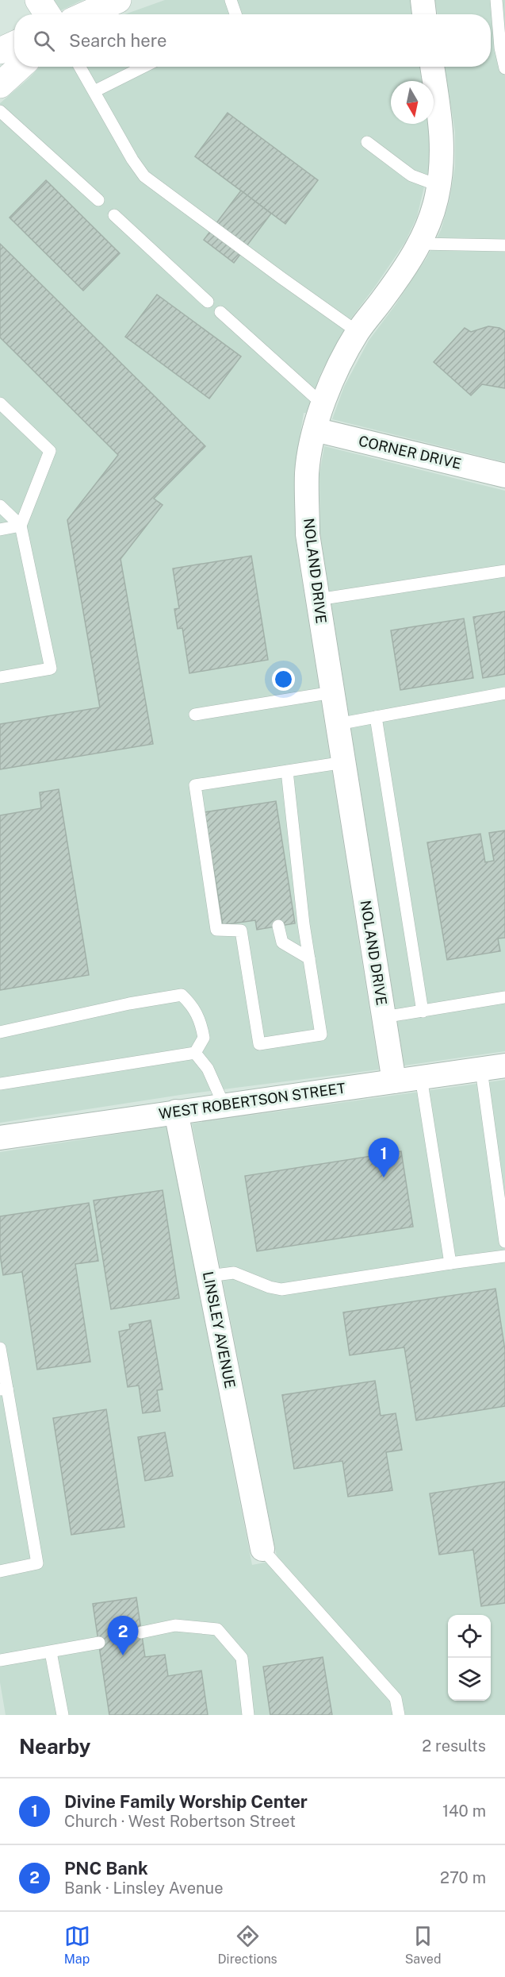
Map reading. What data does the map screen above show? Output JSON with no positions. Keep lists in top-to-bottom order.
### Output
{
  "streets": {
    "street": [
      "CORNER DRIVE",
      "NOLAND DRIVE",
      "WEST ROBERTSON STREET",
      "LINSLEY AVENUE"
    ]
  },
  "crossings": [
    ["CORNER DRIVE", "NOLAND DRIVE"],
    ["NOLAND DRIVE", "WEST ROBERTSON STREET"],
    ["WEST ROBERTSON STREET", "LINSLEY AVENUE"]
  ],
  "north": "bottom",
  "page": {
    "search": "Search here",
    "pins": ["1", "2"],
    "heading": ["Nearby", "2 results"],
    "list": [
      {
        "mark": "1",
        "name": "Divine Family Worship Center",
        "note": "Church · West Robertson Street",
        "value": "140 m"
      },
      {
        "mark": "2",
        "name": "PNC Bank",
        "note": "Bank · Linsley Avenue",
        "value": "270 m"
      }
    ],
    "nav": ["Map", "Directions", "Saved"]
  }
}
